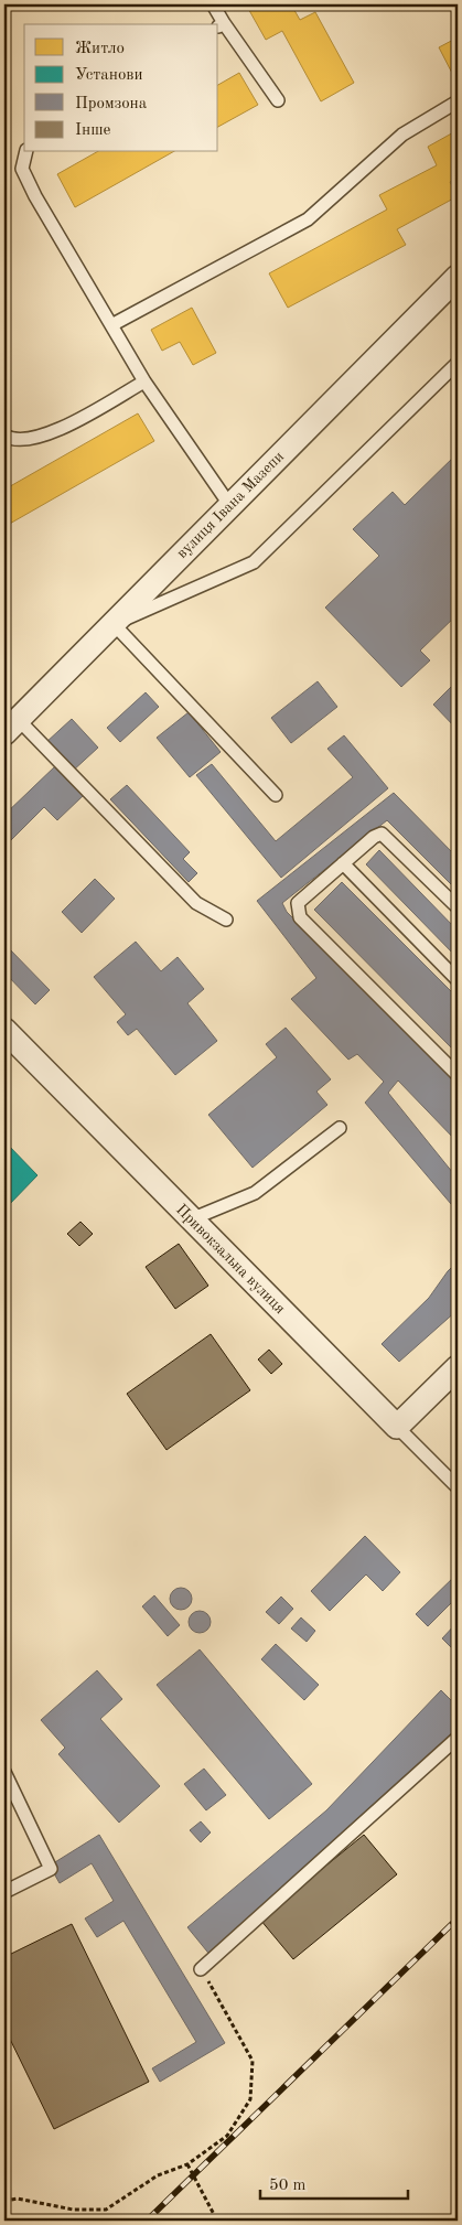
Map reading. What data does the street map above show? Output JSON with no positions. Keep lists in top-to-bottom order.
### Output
{
  "streets": {
    "street": ["вулиця Івана Мазепи", "Привокзальна вулиця"]
  },
  "legend": [
    "Житло",
    "Установи",
    "Промзона",
    "Інше"
  ],
  "scale_bar": "50 m"
}
